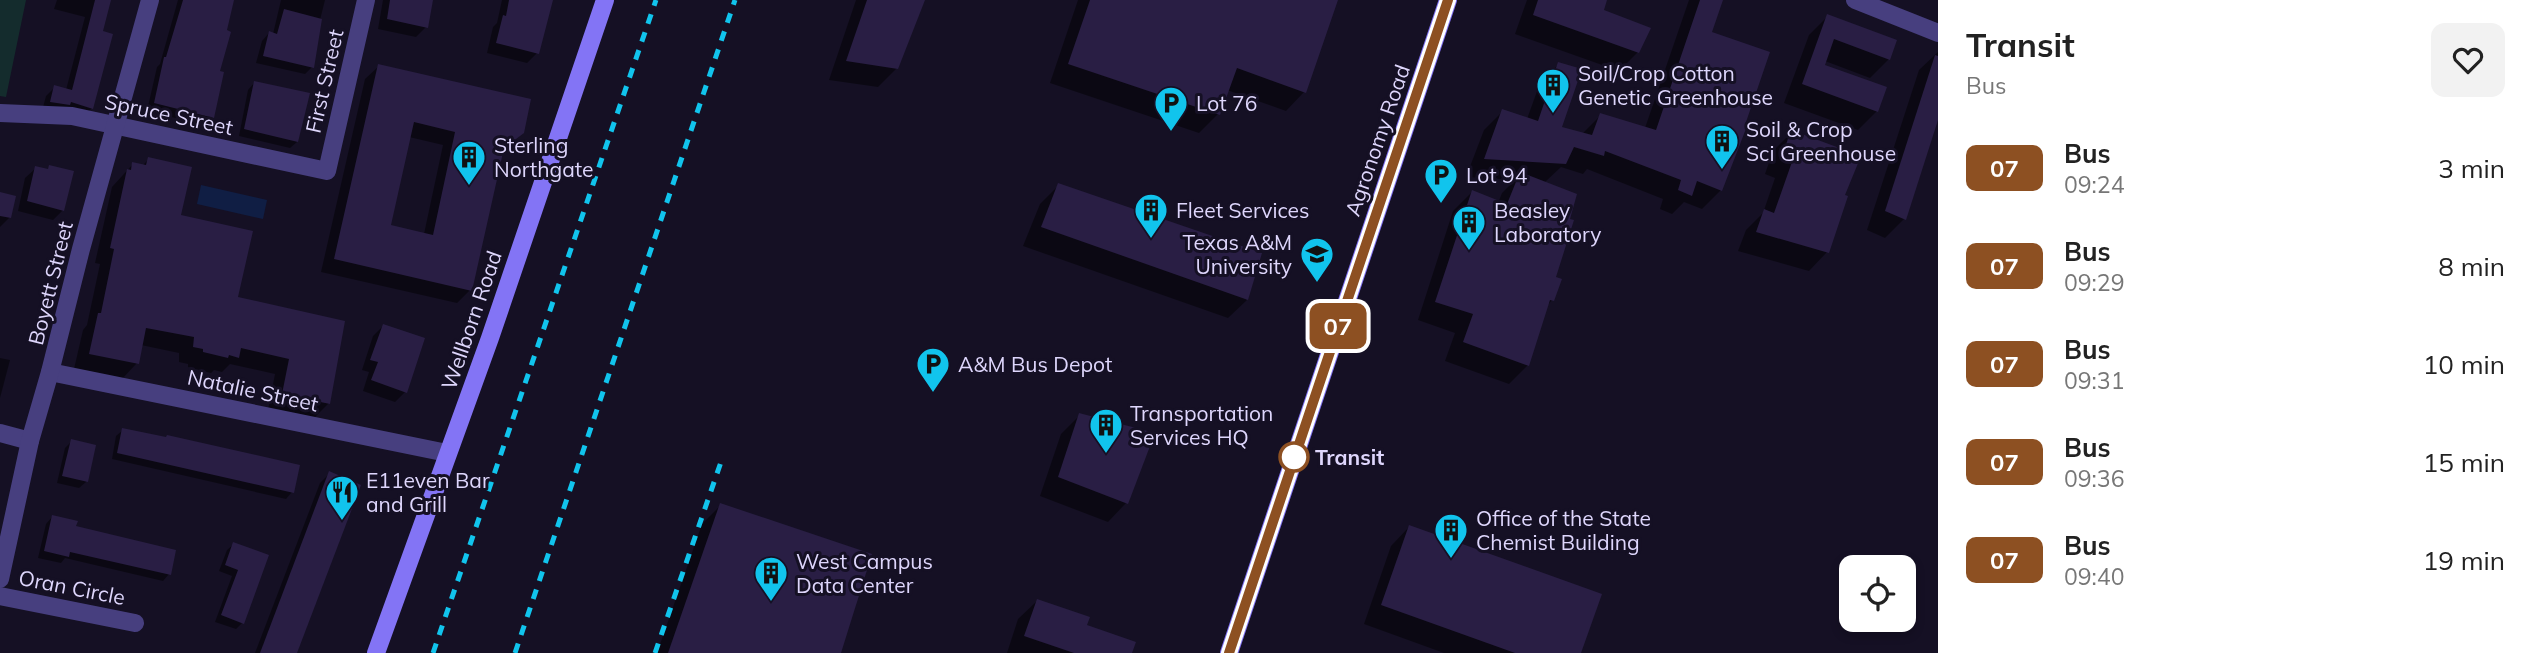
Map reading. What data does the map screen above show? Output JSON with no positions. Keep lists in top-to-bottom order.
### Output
{
  "streets": {
    "main road": ["Agronomy Road", "Wellborn Road"],
    "street": [
      "First Street",
      "Spruce Street",
      "Boyett Street",
      "Natalie Street",
      "Oran Circle"
    ]
  },
  "crossings": [
    ["First Street", "Spruce Street"],
    ["Spruce Street", "Boyett Street"],
    ["Boyett Street", "Natalie Street"],
    ["Wellborn Road", "Natalie Street"]
  ],
  "places": {
    "building": [
      "Soil/Crop Cotton Genetic Greenhouse",
      "Soil & Crop Sci Greenhouse",
      "Sterling Northgate",
      "Fleet Services",
      "Beasley Laboratory",
      "Transportation Services HQ",
      "Office of the State Chemist Building",
      "West Campus Data Center"
    ],
    "parking": ["Lot 76", "Lot 94", "A&M Bus Depot"],
    "school or university": ["Texas A&M University"],
    "other": ["Transit"],
    "restaurant": ["E11even Bar and Grill"]
  },
  "lines": ["bus line 07"],
  "page": {
    "on_map": "07",
    "heading": ["Transit", "Bus"],
    "list": [
      {
        "mark": "07",
        "name": "Bus",
        "note": "09:24",
        "value": "3 min"
      },
      {
        "mark": "07",
        "name": "Bus",
        "note": "09:29",
        "value": "8 min"
      },
      {
        "mark": "07",
        "name": "Bus",
        "note": "09:31",
        "value": "10 min"
      },
      {
        "mark": "07",
        "name": "Bus",
        "note": "09:36",
        "value": "15 min"
      },
      {
        "mark": "07",
        "name": "Bus",
        "note": "09:40",
        "value": "19 min"
      }
    ]
  }
}
